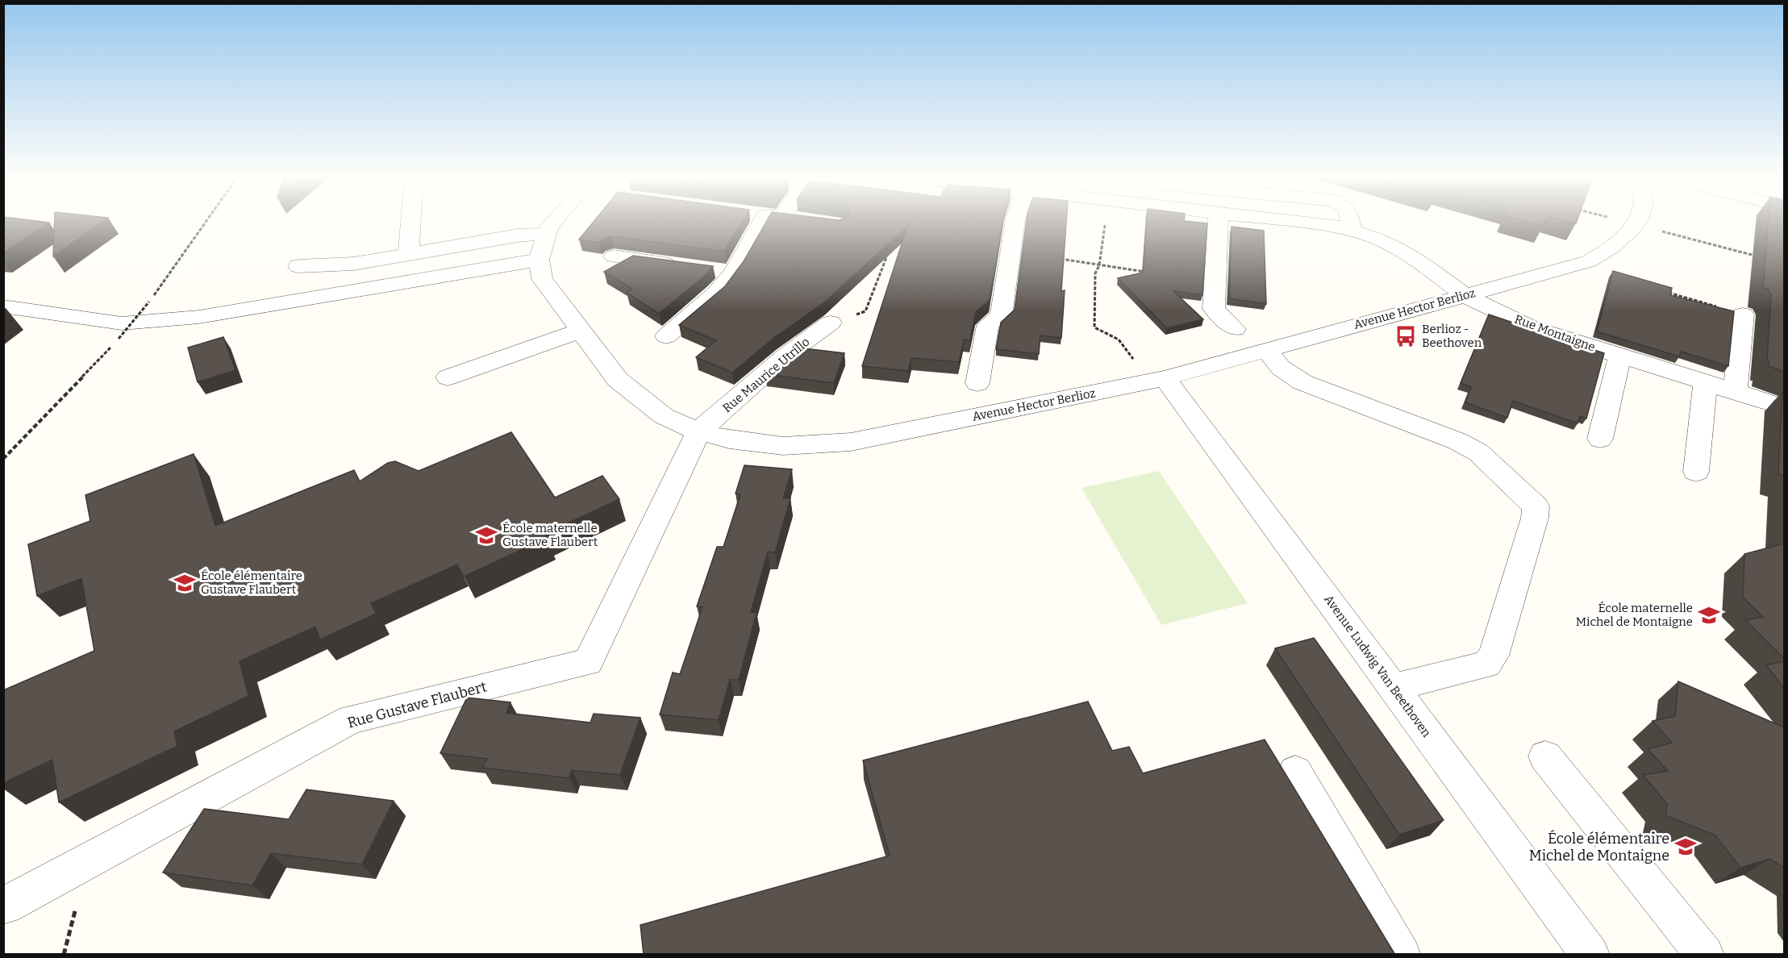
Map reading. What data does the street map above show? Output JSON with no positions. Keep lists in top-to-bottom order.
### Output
{
  "streets": {
    "street": [
      "Avenue Hector Berlioz",
      "Rue Montaigne",
      "Rue Maurice Utrillo",
      "Avenue Ludwig Van Beethoven",
      "Rue Gustave Flaubert"
    ]
  },
  "crossings": [
    ["Avenue Hector Berlioz", "Rue Montaigne"],
    ["Avenue Hector Berlioz", "Rue Maurice Utrillo"],
    ["Avenue Hector Berlioz", "Avenue Ludwig Van Beethoven"],
    ["Avenue Hector Berlioz", "Rue Gustave Flaubert"],
    ["Rue Maurice Utrillo", "Rue Gustave Flaubert"]
  ],
  "places": {
    "bus stop": ["Berlioz - Beethoven"],
    "school or university": [
      "École maternelle Gustave Flaubert",
      "École élémentaire Gustave Flaubert",
      "École maternelle Michel de Montaigne",
      "École élémentaire Michel de Montaigne"
    ]
  }
}
